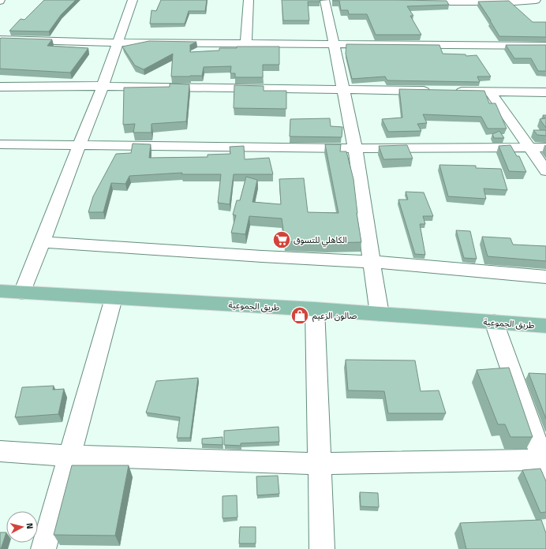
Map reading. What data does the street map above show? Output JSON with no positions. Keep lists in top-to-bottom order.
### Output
{
  "streets": {
    "main road": ["طريق الجموعية"]
  },
  "places": {
    "supermarket": ["الكاهلي للتسوق"],
    "shop": ["صالون الزعيم"]
  },
  "north": "right"
}
